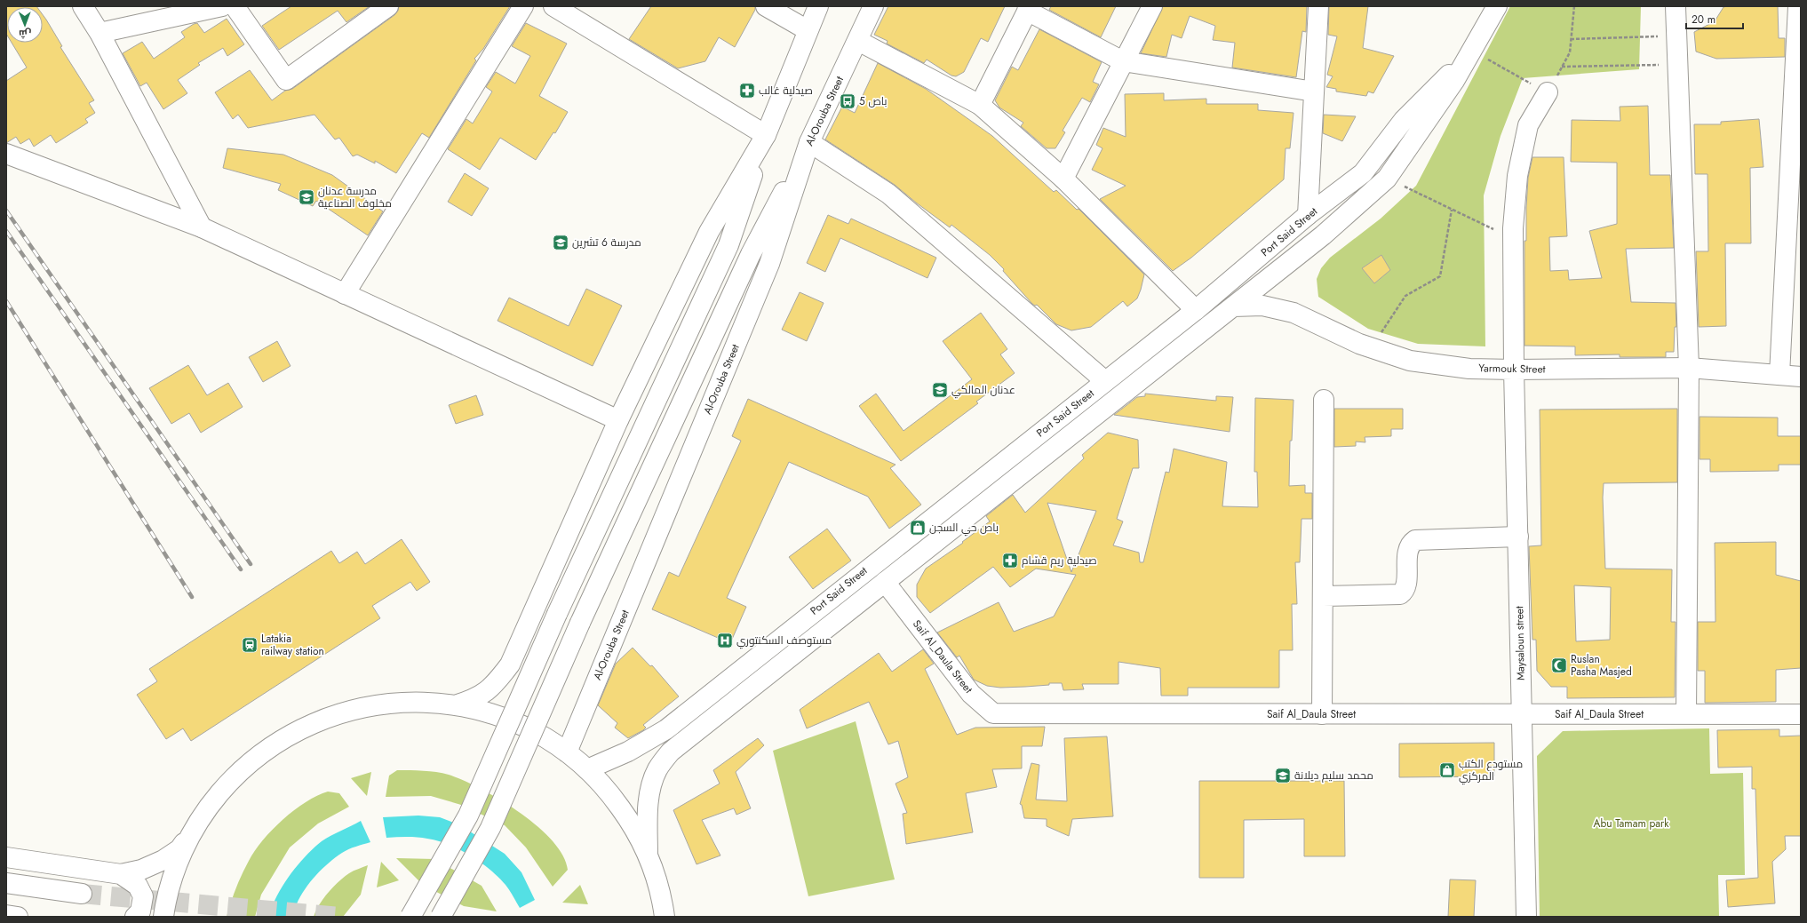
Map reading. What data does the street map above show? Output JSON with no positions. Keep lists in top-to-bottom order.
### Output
{
  "streets": {
    "main road": [
      "Al-Orouba Street",
      "Port Said Street",
      "Yarmouk Street",
      "Maysaloun street",
      "Saif Al_Daula Street"
    ]
  },
  "crossings": [
    ["Yarmouk Street", "Maysaloun street"],
    ["Maysaloun street", "Saif Al_Daula Street"]
  ],
  "parks": ["Abu Tamam park"],
  "places": {
    "pharmacy": ["صيدلية غالب", "صيدلية ريم قسّام"],
    "bus stop": ["باص 5"],
    "school or university": [
      "مدرسة عدنان مخلوف الصناعية",
      "مدرسة 6 تشرين",
      "عدنان المالكي",
      "محمد سليم ديلانة"
    ],
    "shop": ["باص حي السجن", "مستودع الكتب المركزي"],
    "hospital": ["مستوصف السكنتوري"],
    "station": ["Latakia railway station"],
    "mosque": ["Ruslan Pasha Masjed"]
  },
  "scale_bar": "20 m",
  "north": "bottom"
}
